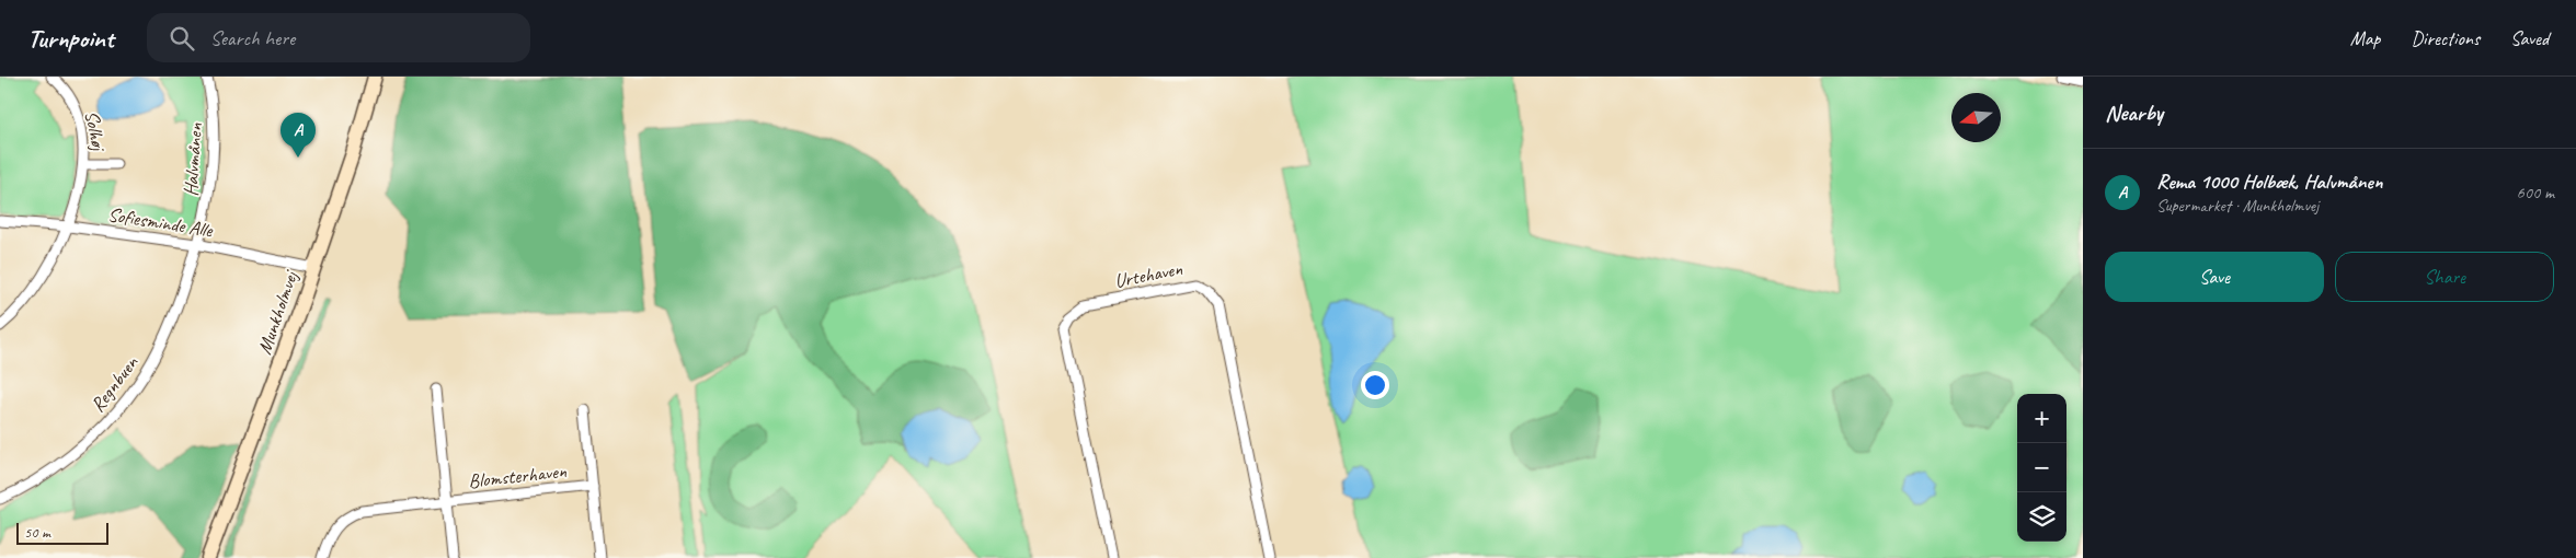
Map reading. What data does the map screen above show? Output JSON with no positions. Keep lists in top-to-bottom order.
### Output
{
  "streets": {
    "street": [
      "Solhøj",
      "Halvmånen",
      "Sofiesminde Alle",
      "Urtehaven",
      "Munkholmvej",
      "Regnbuen",
      "Blomsterhaven"
    ]
  },
  "crossings": [
    ["Solhøj", "Sofiesminde Alle"],
    ["Halvmånen", "Sofiesminde Alle"],
    ["Halvmånen", "Regnbuen"],
    ["Sofiesminde Alle", "Munkholmvej"],
    ["Sofiesminde Alle", "Regnbuen"]
  ],
  "scale_bar": "50 m",
  "north": "left",
  "page": {
    "header": "Turnpoint",
    "search": "Search here",
    "nav": ["Map", "Directions", "Saved"],
    "heading": "Nearby",
    "pins": "A",
    "list": [
      {
        "mark": "A",
        "name": "Rema 1000 Holbæk, Halvmånen",
        "note": "Supermarket · Munkholmvej",
        "value": "600 m"
      }
    ],
    "buttons": ["Save", "Share"],
    "map_buttons": ["+", "−"],
    "scale": "50 m"
  }
}
